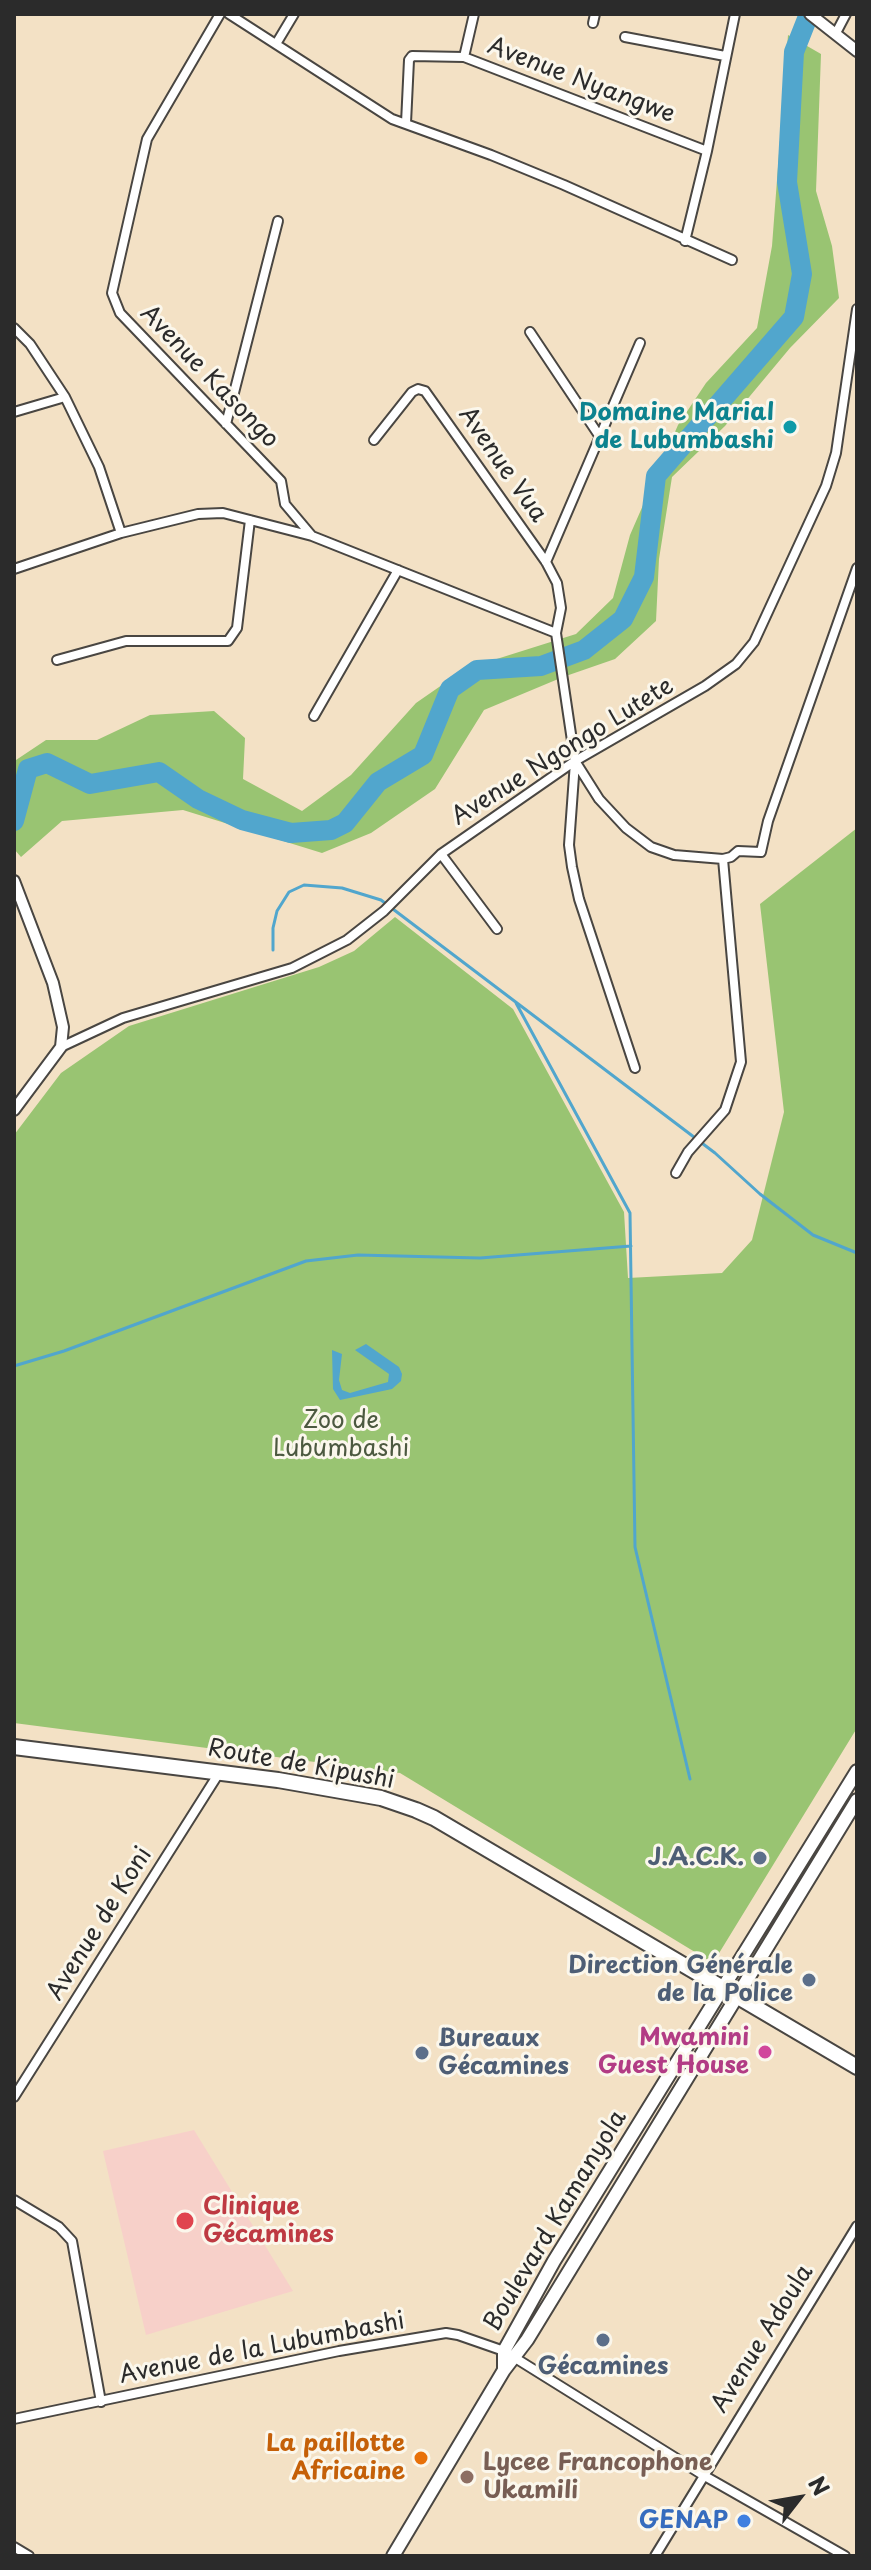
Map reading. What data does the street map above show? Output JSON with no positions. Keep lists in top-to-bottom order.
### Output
{
  "streets": {
    "highway": ["Route de Kipushi"],
    "main road": ["Boulevard Kamanyola"],
    "street": [
      "Avenue Nyangwe",
      "Avenue Kasongo",
      "Avenue Vua",
      "Avenue Ngongo Lutete",
      "Avenue de Koni",
      "Avenue Adoula",
      "Avenue de la Lubumbashi"
    ]
  },
  "crossings": [
    ["Avenue Vua", "Avenue Ngongo Lutete"],
    ["Route de Kipushi", "Avenue de Koni"],
    ["Route de Kipushi", "Boulevard Kamanyola"],
    ["Boulevard Kamanyola", "Avenue de la Lubumbashi"],
    ["Avenue Adoula", "Avenue de la Lubumbashi"]
  ],
  "parks": ["Zoo de Lubumbashi"],
  "places": [
    "Domaine Marial de Lubumbashi",
    "J.A.C.K.",
    "Direction Générale de la Police",
    "Mwamini Guest House",
    "Bureaux Gécamines",
    "Clinique Gécamines",
    "Gécamines",
    "La paillotte Africaine",
    "Lycee Francophone Ukamili",
    "GENAP"
  ],
  "north": "top right"
}
